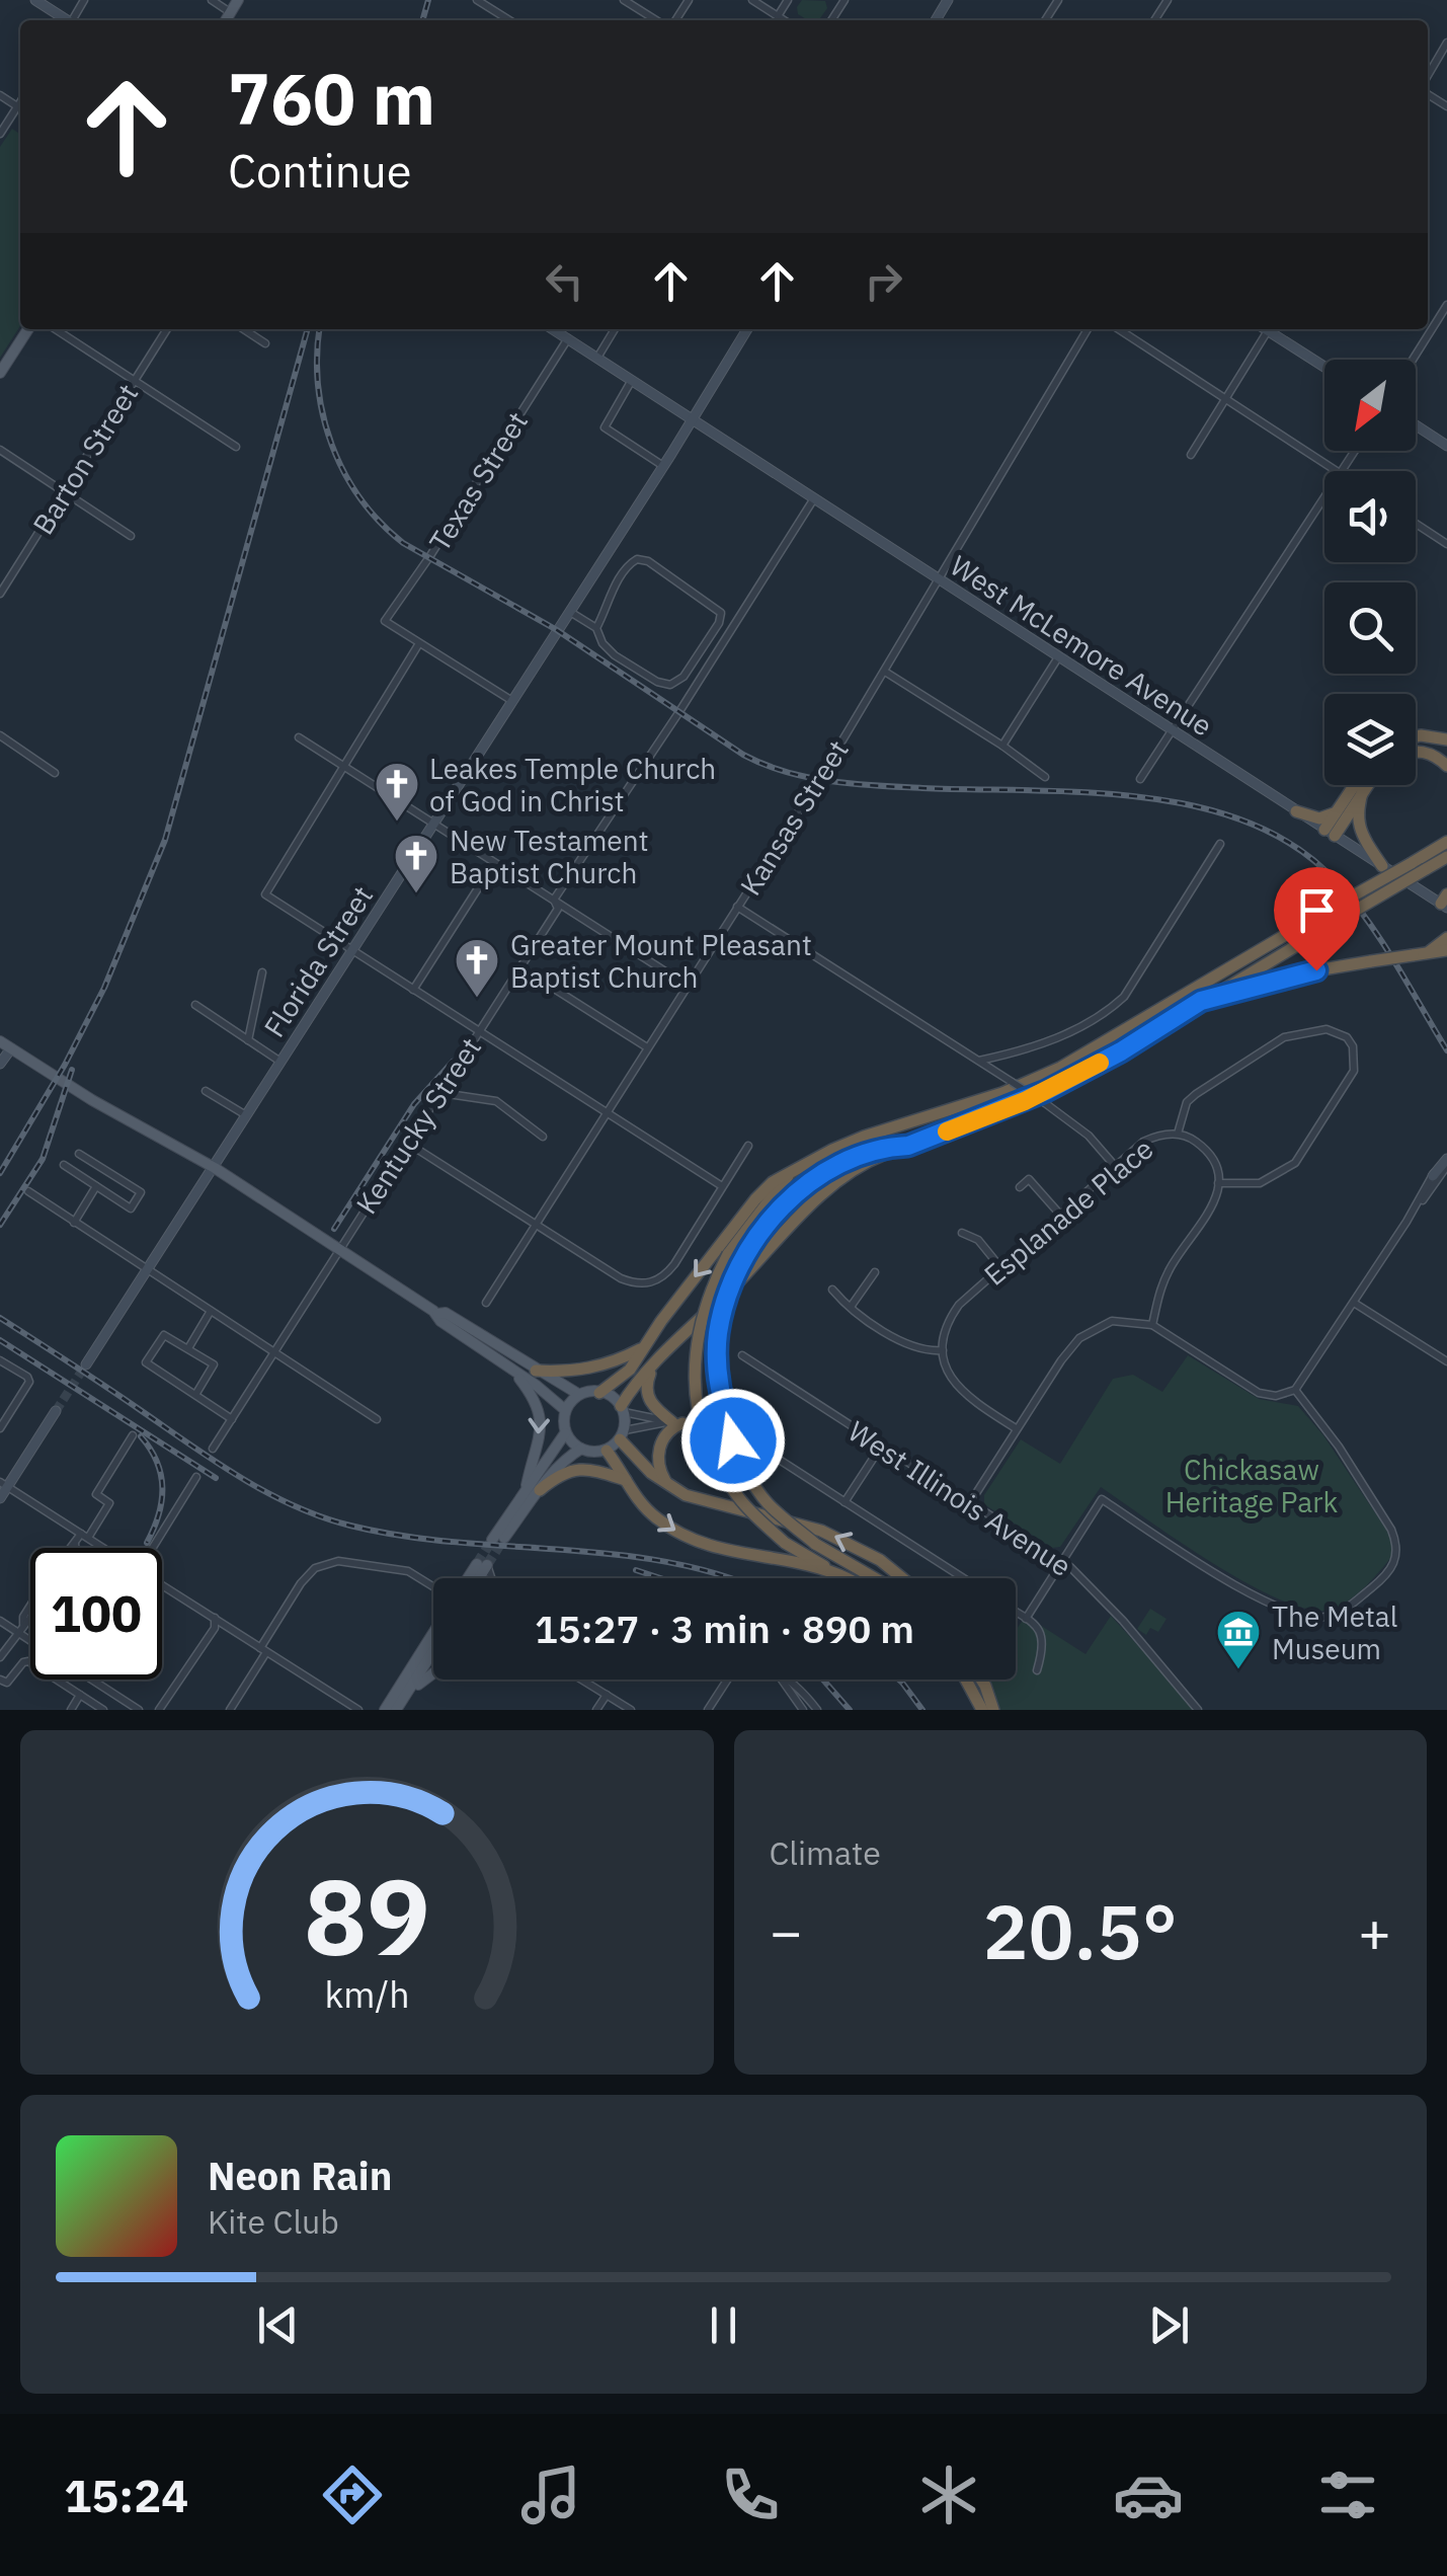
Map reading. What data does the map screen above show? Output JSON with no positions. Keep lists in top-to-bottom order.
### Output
{
  "streets": {
    "main road": ["West McLemore Avenue", "Florida Street"],
    "street": [
      "Barton Street",
      "Texas Street",
      "Kansas Street",
      "Kentucky Street",
      "Esplanade Place",
      "West Illinois Avenue"
    ]
  },
  "crossings": [
    ["Texas Street", "West McLemore Avenue"],
    ["West McLemore Avenue", "Kansas Street"],
    ["West McLemore Avenue", "Florida Street"],
    ["West McLemore Avenue", "Kentucky Street"]
  ],
  "parks": ["Chickasaw Heritage Park"],
  "places": {
    "church": ["Leakes Temple Church of God in Christ", "New Testament Baptist Church", "Greater Mount Pleasant Baptist Church"],
    "museum": ["The Metal Museum"]
  },
  "north": "bottom left",
  "page": {
    "turn": ["760 m", "Continue"],
    "limit": "100",
    "trip": "15:27 · 3 min · 890 m",
    "tile": "Climate",
    "heat": ["−", "20.5°", "+"],
    "song": ["Neon Rain", "Kite Club"],
    "tabs": "15:24",
    "gauge": ["89", "km/h"]
  }
}
